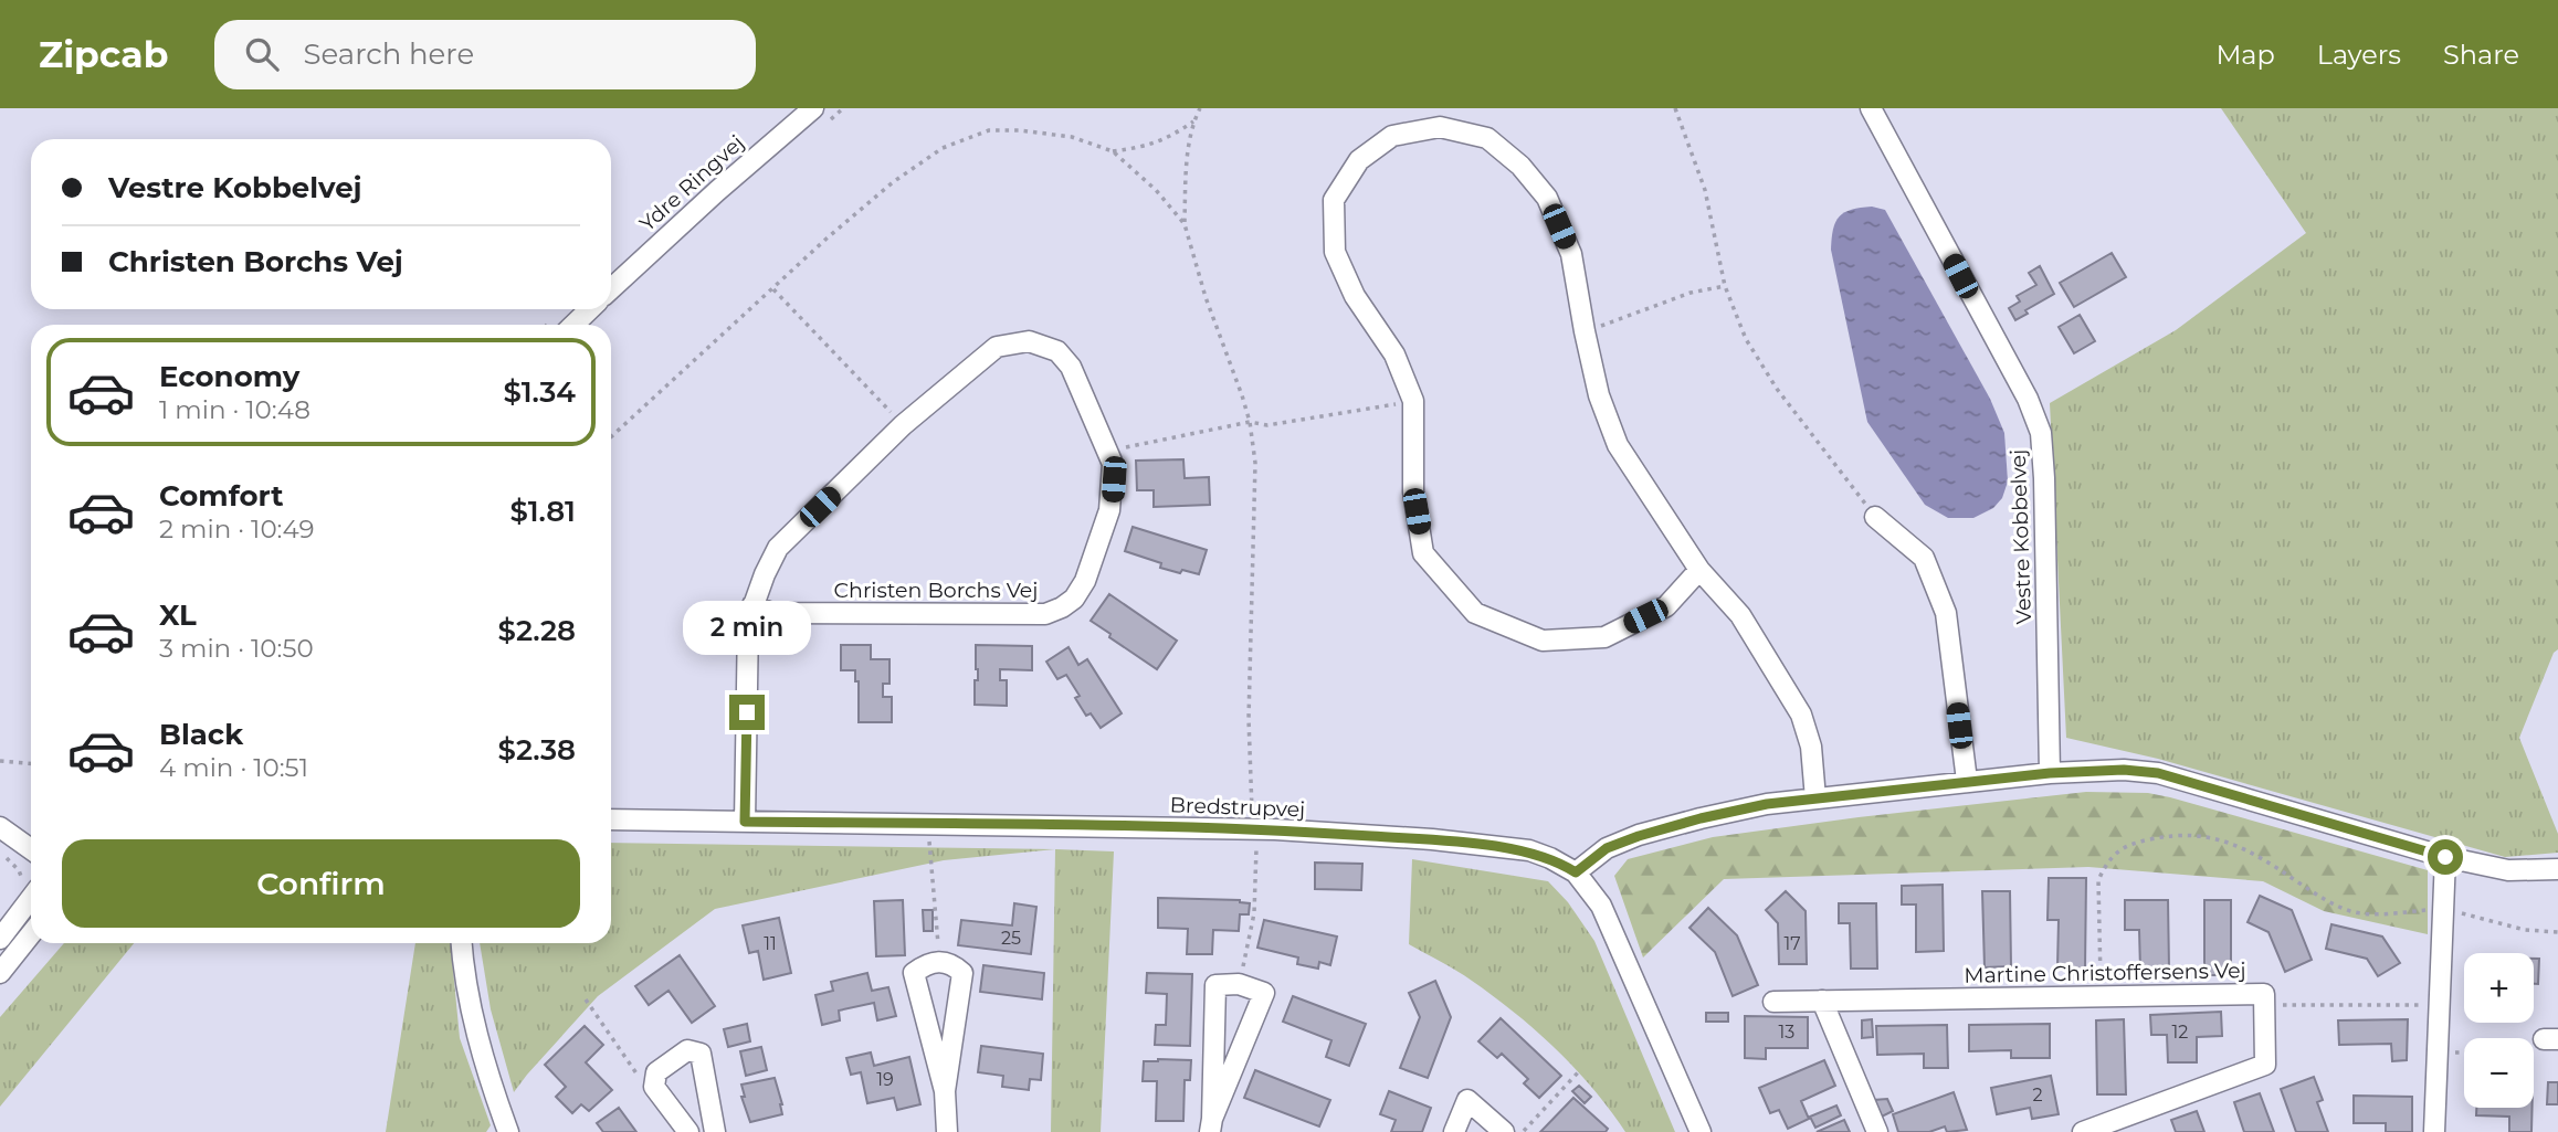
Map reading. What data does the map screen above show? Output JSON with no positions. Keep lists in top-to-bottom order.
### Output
{
  "streets": {
    "street": [
      "Ydre Ringvej",
      "Vestre Kobbelvej",
      "Christen Borchs Vej",
      "Bredstrupvej",
      "Martine Christoffersens Vej"
    ]
  },
  "crossings": [
    ["Christen Borchs Vej", "Bredstrupvej"]
  ],
  "house_numbers": [
    "25",
    "11",
    "17",
    "13",
    "12",
    "19",
    "2"
  ],
  "page": {
    "header": "Zipcab",
    "search": "Search here",
    "nav": ["Map", "Layers", "Share"],
    "banner": ["Vestre Kobbelvej", "Christen Borchs Vej"],
    "list": [
      {
        "name": "Economy",
        "note": "1 min · 10:48",
        "value": "$1.34"
      },
      {
        "name": "Comfort",
        "note": "2 min · 10:49",
        "value": "$1.81"
      },
      {
        "name": "XL",
        "note": "3 min · 10:50",
        "value": "$2.28"
      },
      {
        "name": "Black",
        "note": "4 min · 10:51",
        "value": "$2.38"
      }
    ],
    "bubble": "2 min",
    "buttons": "Confirm",
    "map_buttons": ["+", "−"]
  }
}
